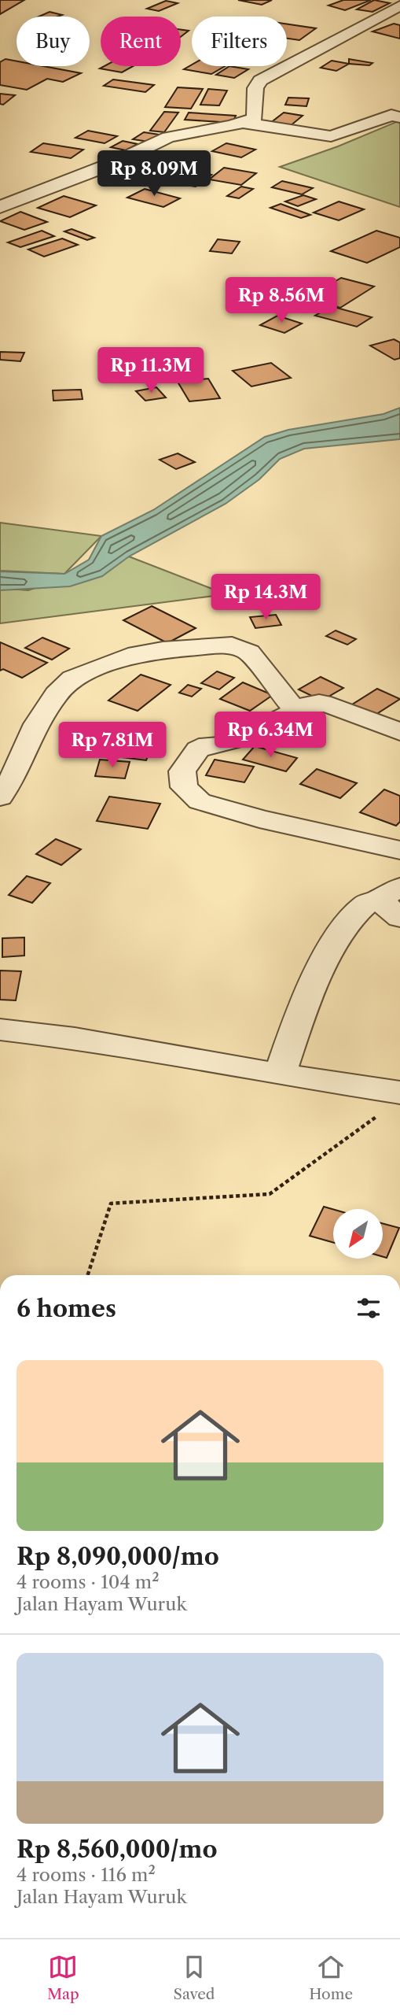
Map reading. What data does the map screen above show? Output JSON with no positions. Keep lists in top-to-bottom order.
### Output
{
  "north": "bottom left",
  "page": {
    "chip": ["Buy", "Rent", "Filters"],
    "price": [
      "Rp 8.09M",
      "Rp 8.56M",
      "Rp 11.3M",
      "Rp 14.3M",
      "Rp 6.34M",
      "Rp 7.81M"
    ],
    "heading": "6 homes",
    "list": [
      {
        "name": "Rp 8,090,000/mo",
        "note": "4 rooms · 104 m² · Jalan Hayam Wuruk"
      },
      {
        "name": "Rp 8,560,000/mo",
        "note": "4 rooms · 116 m² · Jalan Hayam Wuruk"
      }
    ],
    "tabs": ["Map", "Saved", "Home"]
  }
}
